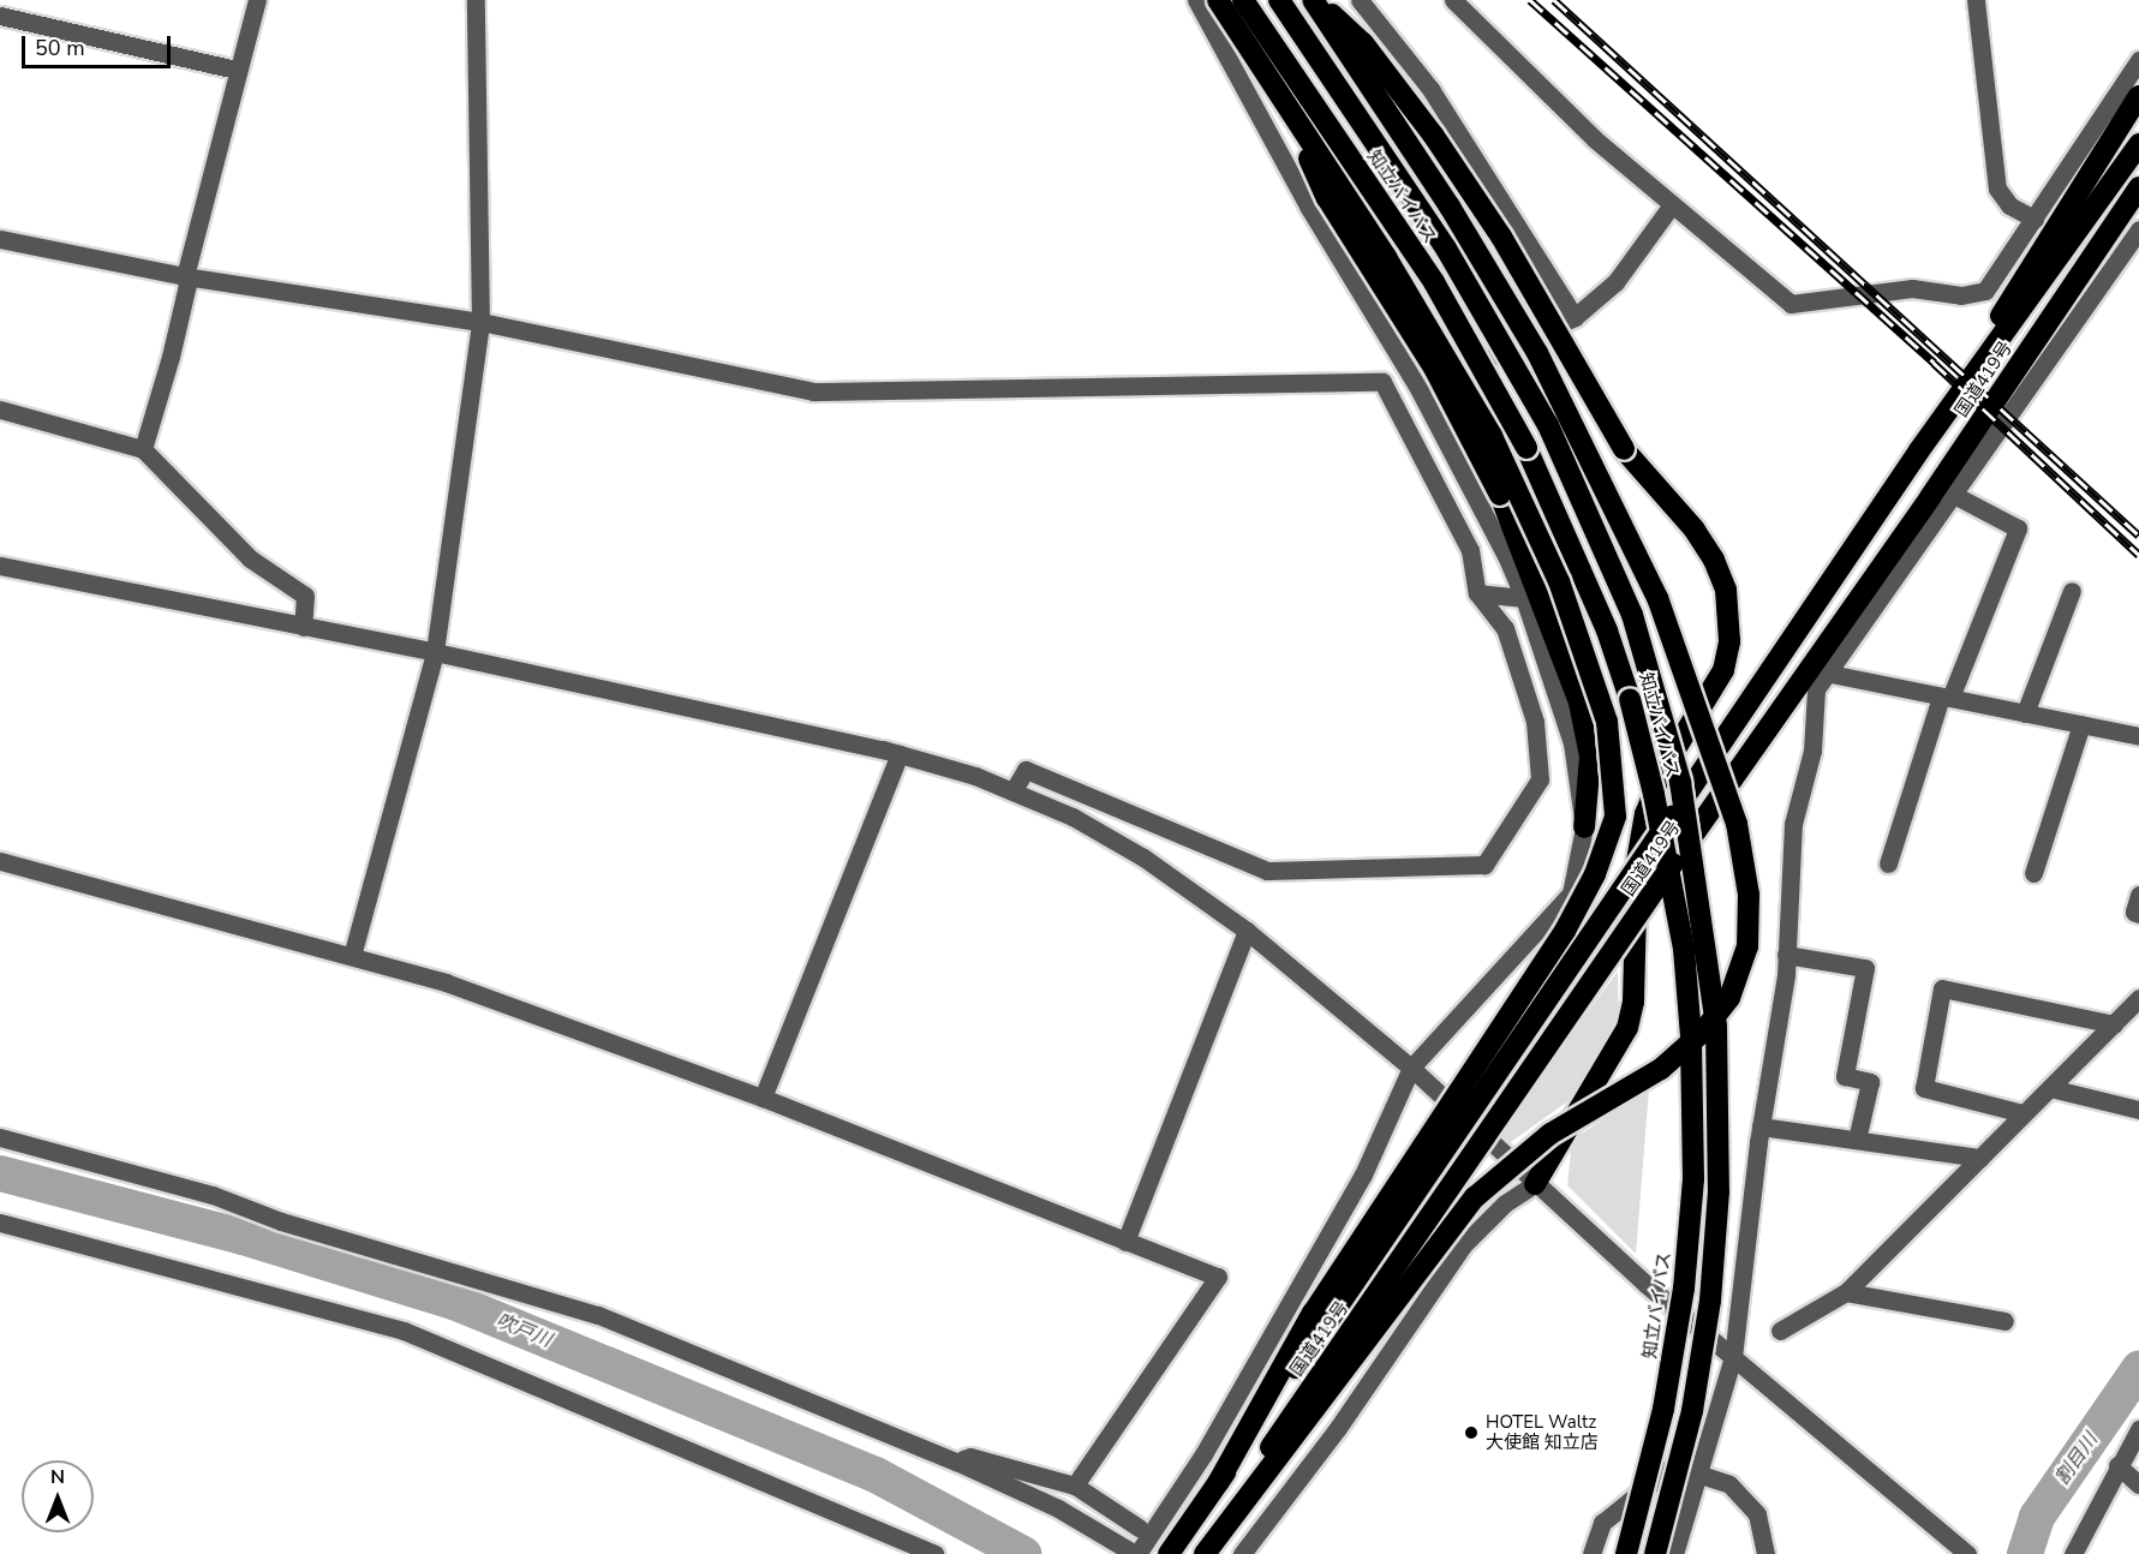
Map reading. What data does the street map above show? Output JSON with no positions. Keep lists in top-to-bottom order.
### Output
{
  "streets": {
    "highway": ["知立バイパス", "国道419号"]
  },
  "water": ["吹戸川", "割目川"],
  "places": ["HOTEL Waltz 大使館 知立店"],
  "scale_bar": "50 m",
  "north": "top"
}
